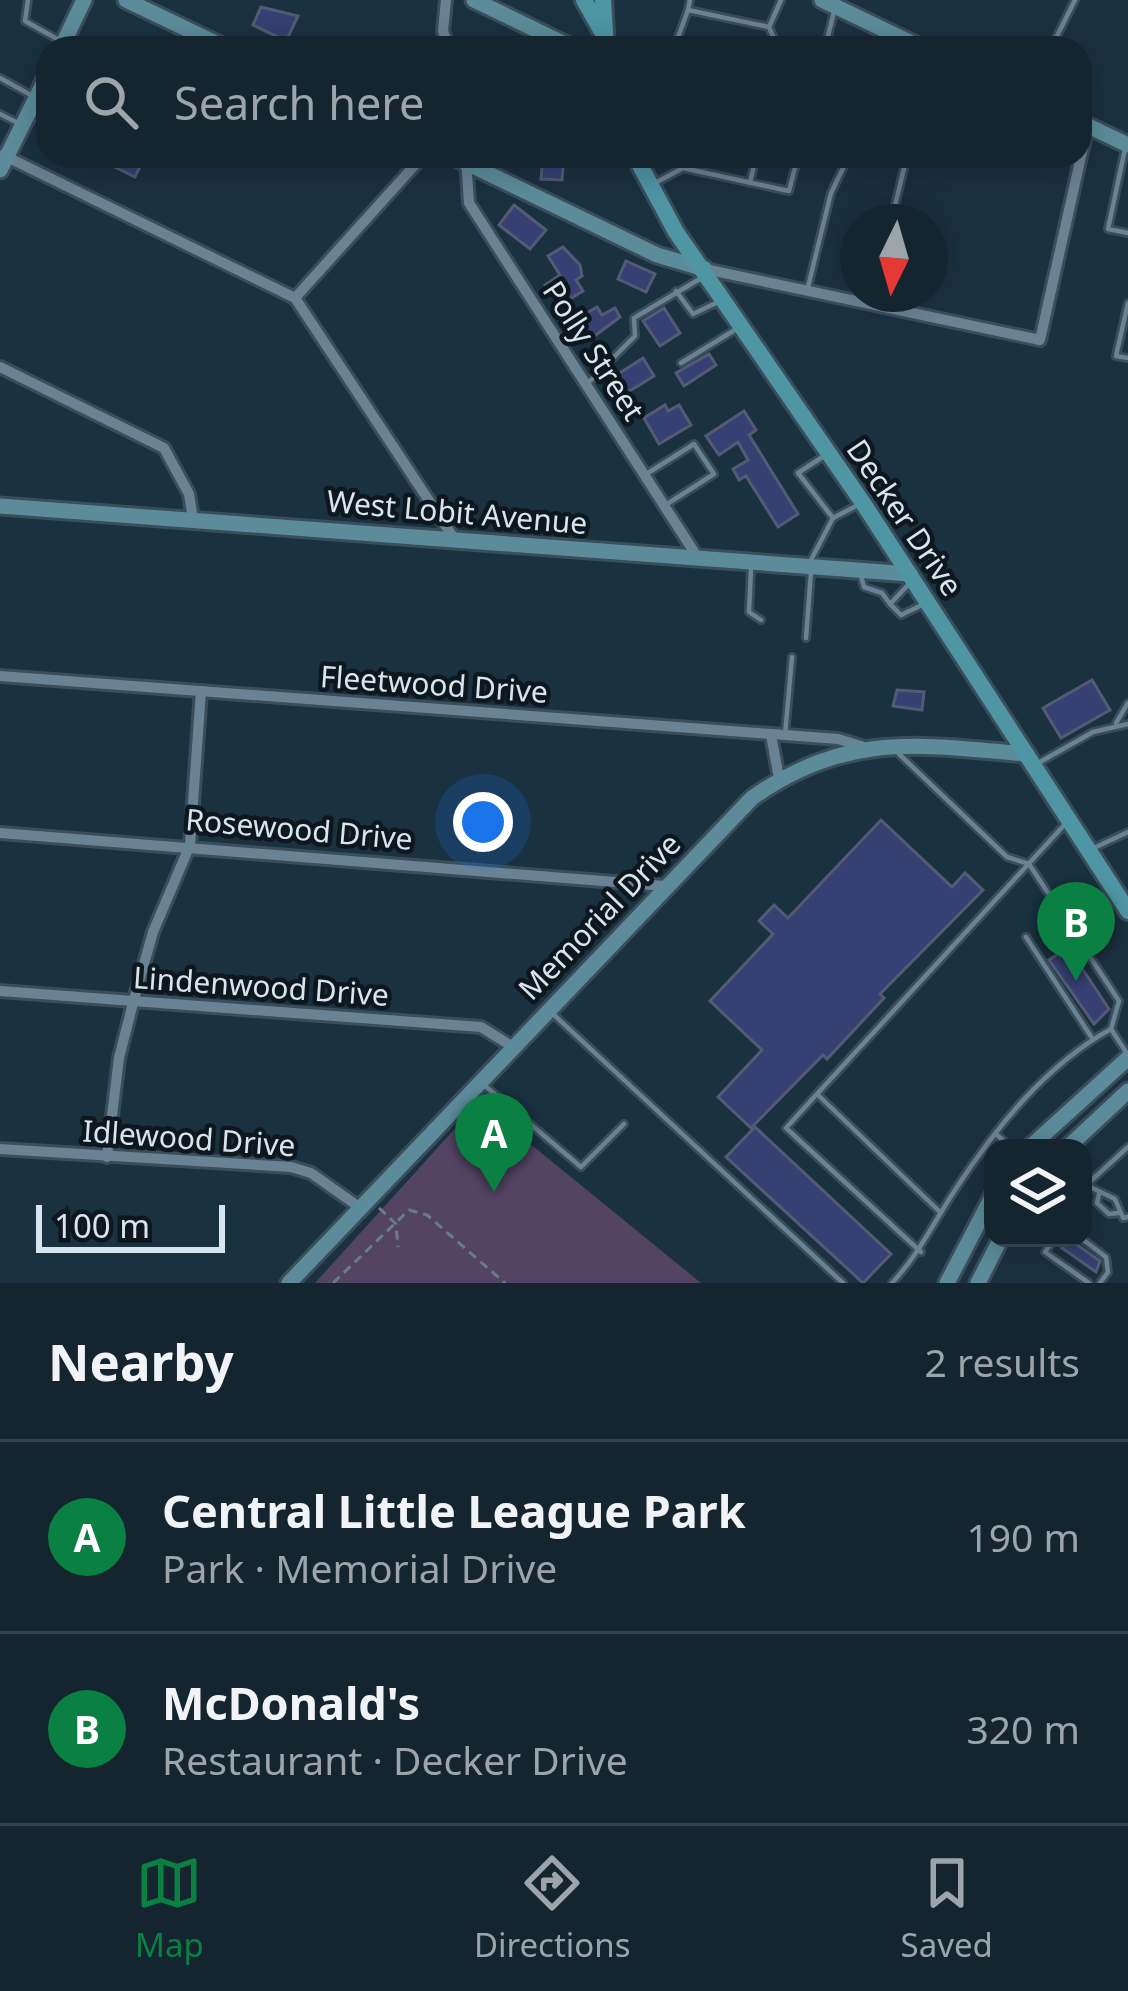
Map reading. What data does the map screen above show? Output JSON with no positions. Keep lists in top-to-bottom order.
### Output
{
  "streets": {
    "main road": ["Decker Drive"],
    "street": [
      "Polly Street",
      "West Lobit Avenue",
      "Fleetwood Drive",
      "Rosewood Drive",
      "Memorial Drive",
      "Lindenwood Drive",
      "Idlewood Drive"
    ]
  },
  "crossings": [
    ["Polly Street", "West Lobit Avenue"],
    ["West Lobit Avenue", "Decker Drive"],
    ["Decker Drive", "Memorial Drive"],
    ["Fleetwood Drive", "Memorial Drive"],
    ["Rosewood Drive", "Memorial Drive"],
    ["Memorial Drive", "Lindenwood Drive"],
    ["Memorial Drive", "Idlewood Drive"]
  ],
  "scale_bar": "100 m",
  "north": "bottom",
  "page": {
    "search": "Search here",
    "pins": ["B", "A"],
    "scale": "100 m",
    "heading": ["Nearby", "2 results"],
    "list": [
      {
        "mark": "A",
        "name": "Central Little League Park",
        "note": "Park · Memorial Drive",
        "value": "190 m"
      },
      {
        "mark": "B",
        "name": "McDonald's",
        "note": "Restaurant · Decker Drive",
        "value": "320 m"
      }
    ],
    "nav": ["Map", "Directions", "Saved"]
  }
}
